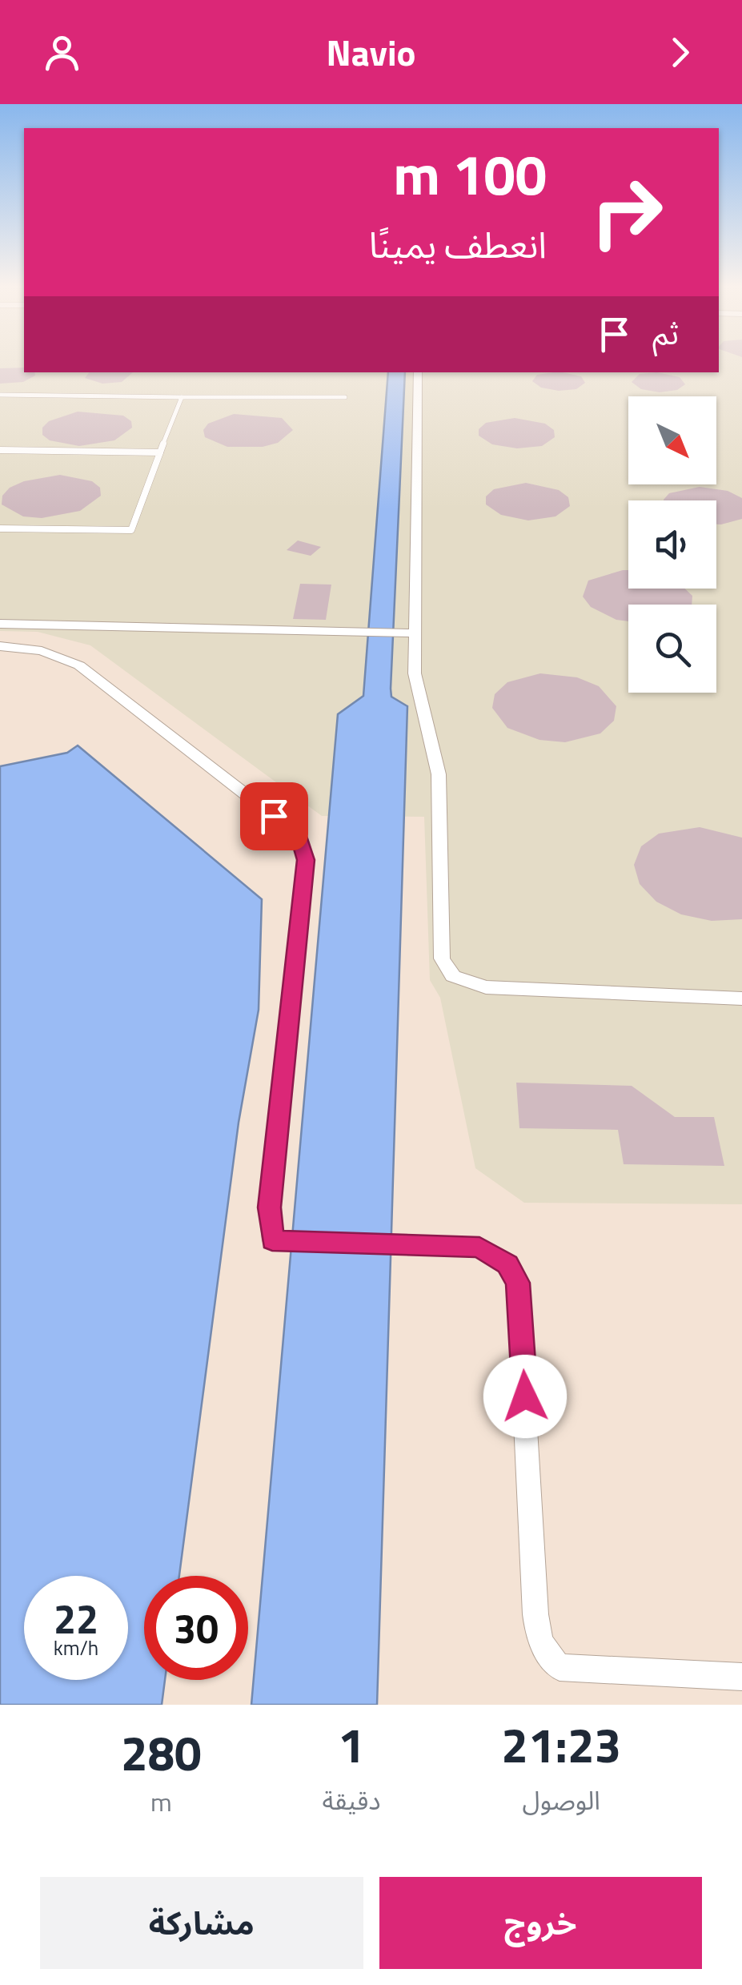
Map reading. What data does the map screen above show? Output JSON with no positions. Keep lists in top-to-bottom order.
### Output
{
  "north": "bottom right",
  "page": {
    "header": "Navio",
    "turn": ["100 m", "انعطف يمينًا"],
    "then": "ثم",
    "speed": "22 km/h",
    "limit": "30",
    "eta": [
      "21:23",
      "الوصول",
      "1",
      "دقيقة",
      "280",
      "m"
    ],
    "buttons": ["خروج", "مشاركة"]
  }
}
